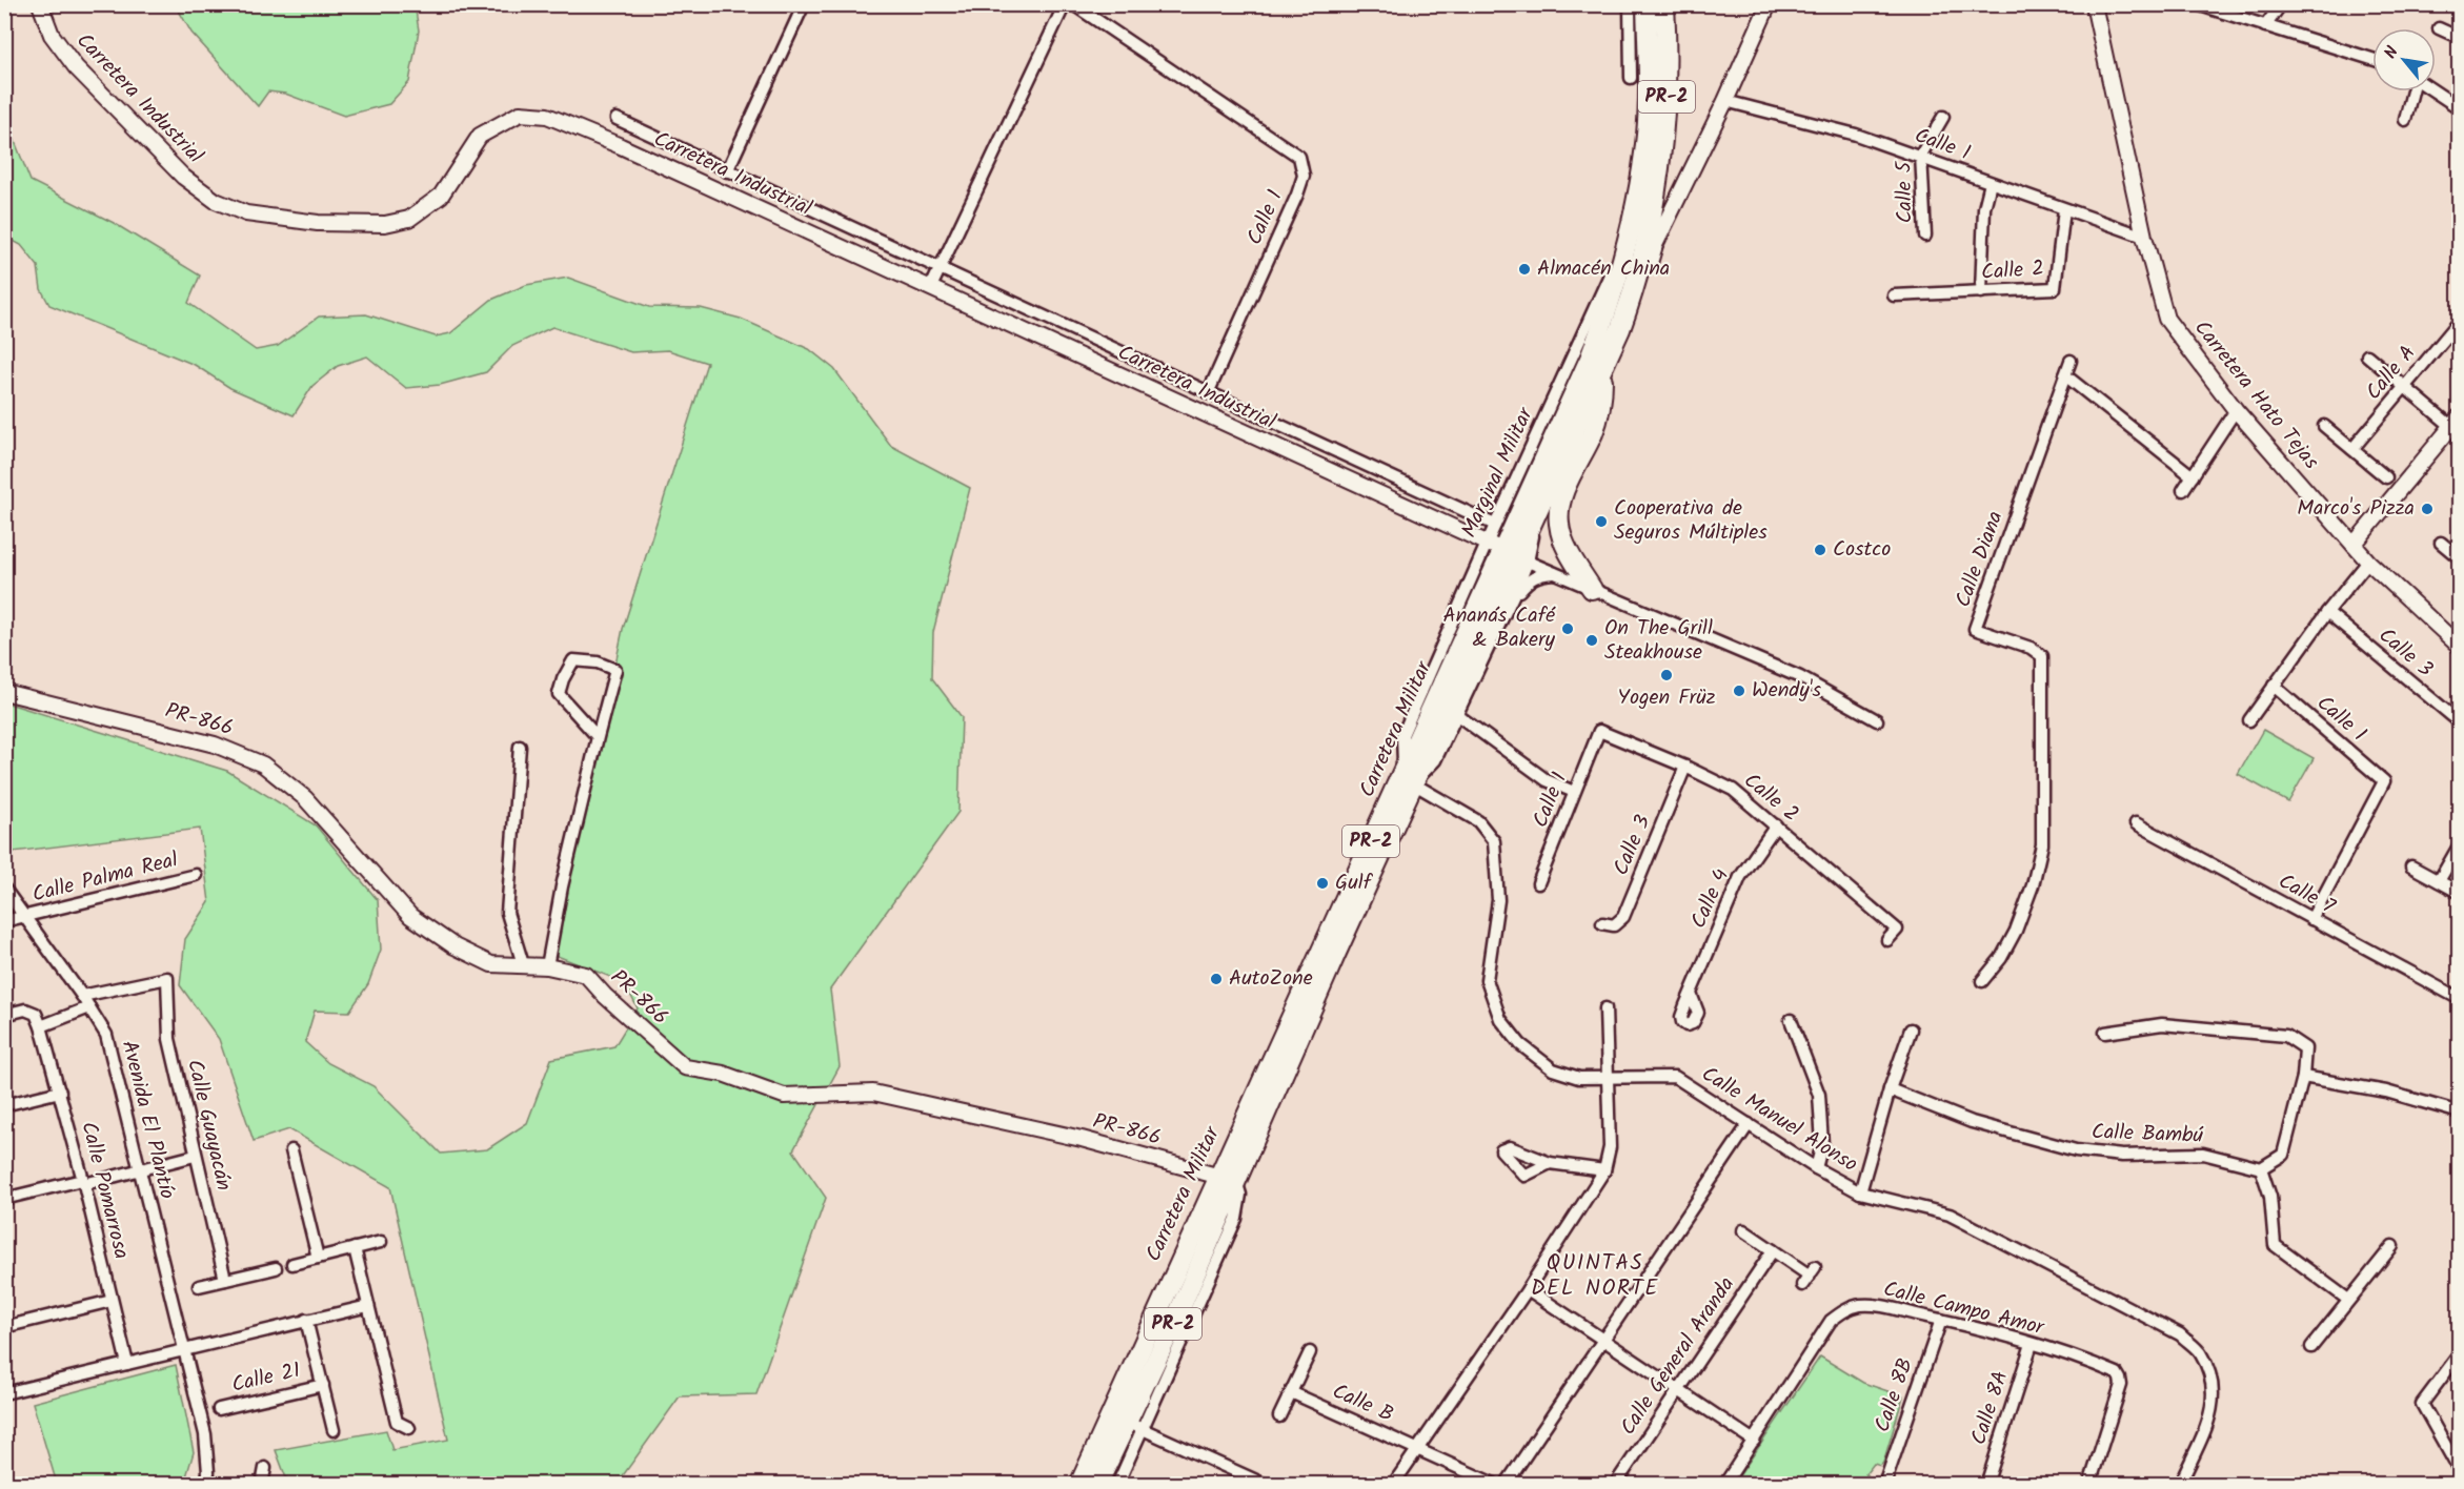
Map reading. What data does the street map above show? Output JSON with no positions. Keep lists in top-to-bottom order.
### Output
{
  "streets": {
    "main road": ["PR-2", "Carretera Militar"],
    "street": [
      "Carretera Industrial",
      "Calle 1",
      "Calle 5",
      "Calle 2",
      "Calle A",
      "Carretera Hato Tejas",
      "Marginal Militar",
      "Calle Diana",
      "Calle 3",
      "PR-866",
      "Calle Palma Real",
      "Calle 7",
      "Calle 4",
      "Avenida El Plantío",
      "Calle Manuel Alonso",
      "Calle Guayacán",
      "Calle Bambú",
      "Calle Pomarrosa",
      "Calle Campo Amor",
      "Calle General Aranda",
      "Calle 21",
      "Calle 8B",
      "Calle B",
      "Calle 8A"
    ]
  },
  "crossings": [
    ["Carretera Industrial", "Marginal Militar"],
    ["Carretera Industrial", "Carretera Militar"],
    ["Calle 1", "Calle 5"],
    ["Calle 1", "Calle 2"],
    ["Calle 1", "Carretera Hato Tejas"],
    ["Calle 1", "Calle 7"],
    ["Calle 2", "Calle 3"],
    ["Calle 2", "Calle 4"],
    ["Marginal Militar", "Carretera Militar"],
    ["Marginal Militar", "Calle Manuel Alonso"],
    ["PR-866", "Carretera Militar"],
    ["Carretera Militar", "Calle Manuel Alonso"],
    ["Calle Palma Real", "Avenida El Plantío"],
    ["Avenida El Plantío", "Calle Guayacán"],
    ["Calle Campo Amor", "Calle 8B"],
    ["Calle Campo Amor", "Calle 8A"]
  ],
  "districts": ["QUINTAS DEL NORTE"],
  "places": [
    "Almacén China",
    "Marco's Pizza",
    "Cooperativa de Seguros Múltiples",
    "Costco",
    "Ananás Café & Bakery",
    "On The Grill Steakhouse",
    "Yogen Früz",
    "Wendy's",
    "Gulf",
    "AutoZone"
  ],
  "north": "top left"
}
